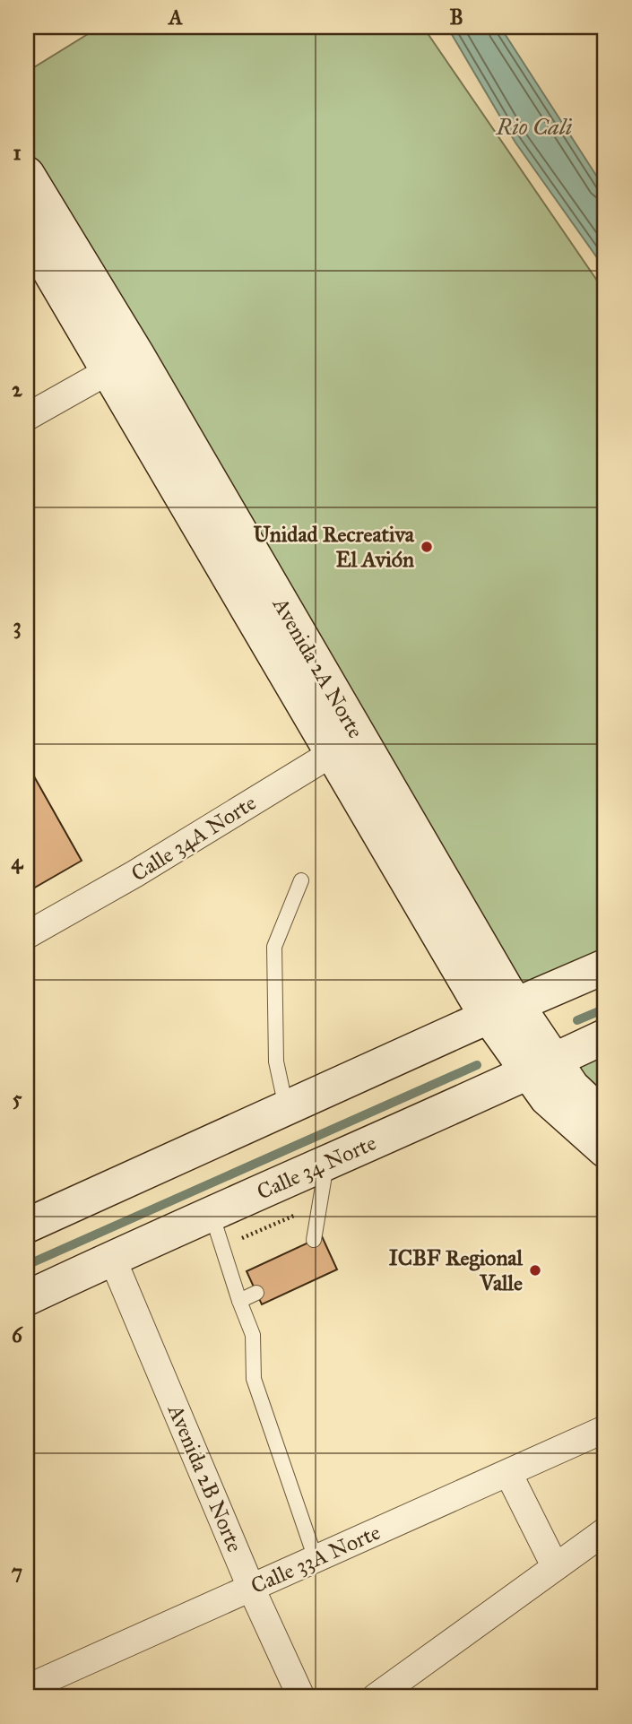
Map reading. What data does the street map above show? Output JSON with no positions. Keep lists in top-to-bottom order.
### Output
{
  "streets": {
    "main road": ["Avenida 2A Norte", "Calle 34 Norte"],
    "street": ["Calle 34A Norte", "Avenida 2B Norte", "Calle 33A Norte"]
  },
  "crossings": [
    ["Avenida 2A Norte", "Calle 34A Norte"],
    ["Avenida 2A Norte", "Calle 34 Norte"],
    ["Calle 34 Norte", "Avenida 2B Norte"],
    ["Avenida 2B Norte", "Calle 33A Norte"]
  ],
  "water": ["Rio Cali"],
  "places": ["Unidad Recreativa El Avión", "ICBF Regional Valle"],
  "grid": {
    "columns": ["A", "B"],
    "rows": [
      "1",
      "2",
      "3",
      "4",
      "5",
      "6",
      "7"
    ]
  }
}
